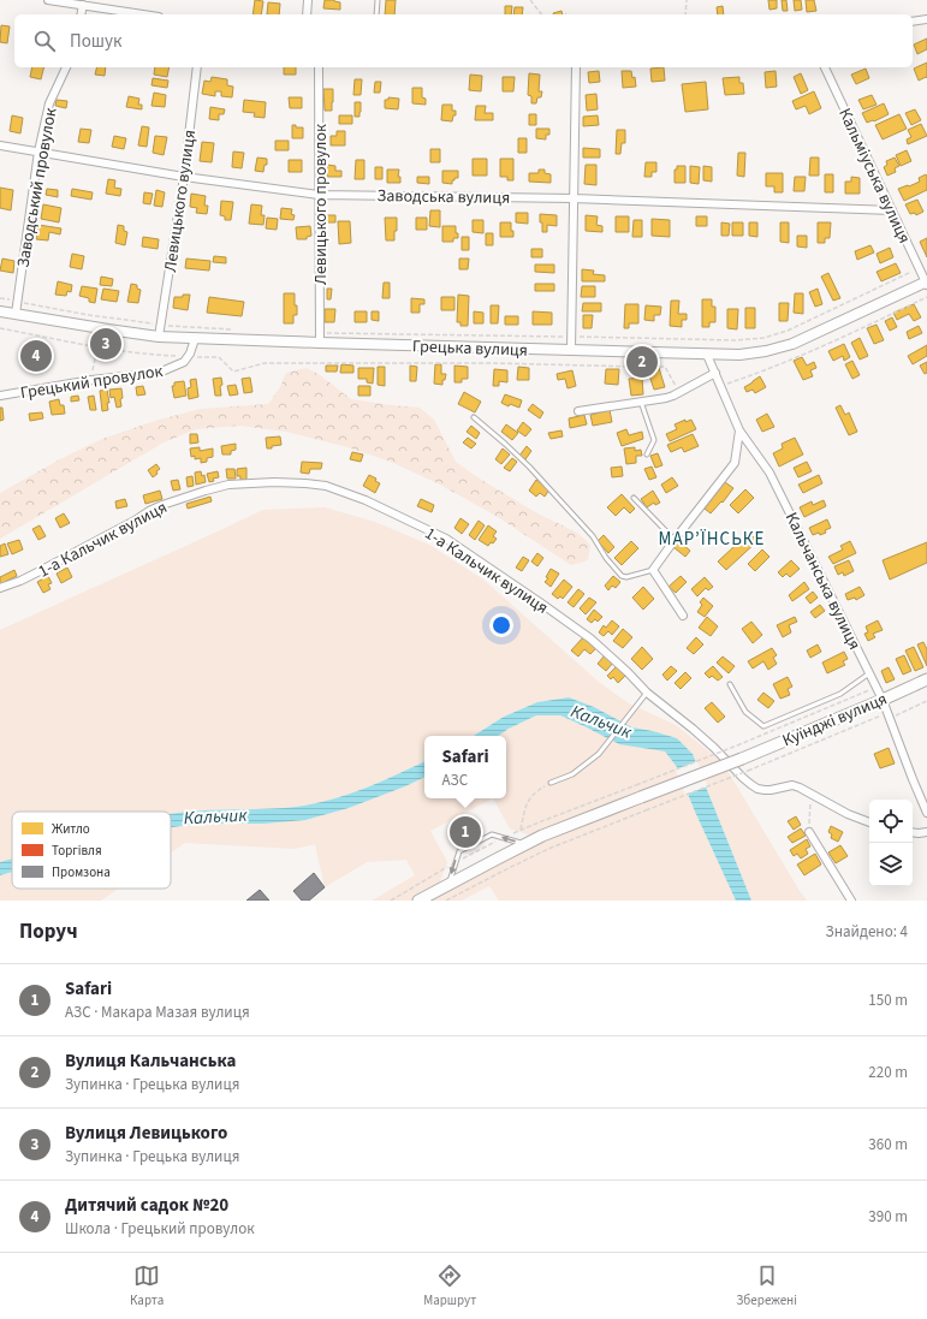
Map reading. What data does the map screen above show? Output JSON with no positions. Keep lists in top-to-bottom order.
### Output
{
  "streets": {
    "main road": ["Куїнджі вулиця"],
    "street": [
      "Кальміуська вулиця",
      "Заводський провулок",
      "Заводська вулиця",
      "Левицького вулиця",
      "Левицького провулок",
      "Грецька вулиця",
      "Грецький провулок",
      "1-а Кальчик вулиця",
      "Кальчанська вулиця"
    ]
  },
  "crossings": [
    ["Кальміуська вулиця", "Заводська вулиця"],
    ["Кальміуська вулиця", "Грецька вулиця"],
    ["Заводський провулок", "Заводська вулиця"],
    ["Заводський провулок", "Грецька вулиця"],
    ["Заводська вулиця", "Левицького вулиця"],
    ["Заводська вулиця", "Левицького провулок"],
    ["Левицького вулиця", "Грецька вулиця"],
    ["Левицького провулок", "Грецька вулиця"],
    ["Грецька вулиця", "Кальчанська вулиця"],
    ["Кальчанська вулиця", "Куїнджі вулиця"]
  ],
  "districts": ["МАР’ЇНСЬКЕ"],
  "water": ["Кальчик"],
  "legend": ["Житло", "Торгівля", "Промзона"],
  "page": {
    "search": "Пошук",
    "pins": [
      "3",
      "4",
      "2",
      "1"
    ],
    "popup": ["Safari", "АЗС"],
    "heading": ["Поруч", "Знайдено: 4"],
    "list": [
      {
        "mark": "1",
        "name": "Safari",
        "note": "АЗС · Макара Мазая вулиця",
        "value": "150 m"
      },
      {
        "mark": "2",
        "name": "Вулиця Кальчанська",
        "note": "Зупинка · Грецька вулиця",
        "value": "220 m"
      },
      {
        "mark": "3",
        "name": "Вулиця Левицького",
        "note": "Зупинка · Грецька вулиця",
        "value": "360 m"
      },
      {
        "mark": "4",
        "name": "Дитячий садок №20",
        "note": "Школа · Грецький провулок",
        "value": "390 m"
      }
    ],
    "nav": ["Карта", "Маршрут", "Збережені"]
  }
}
